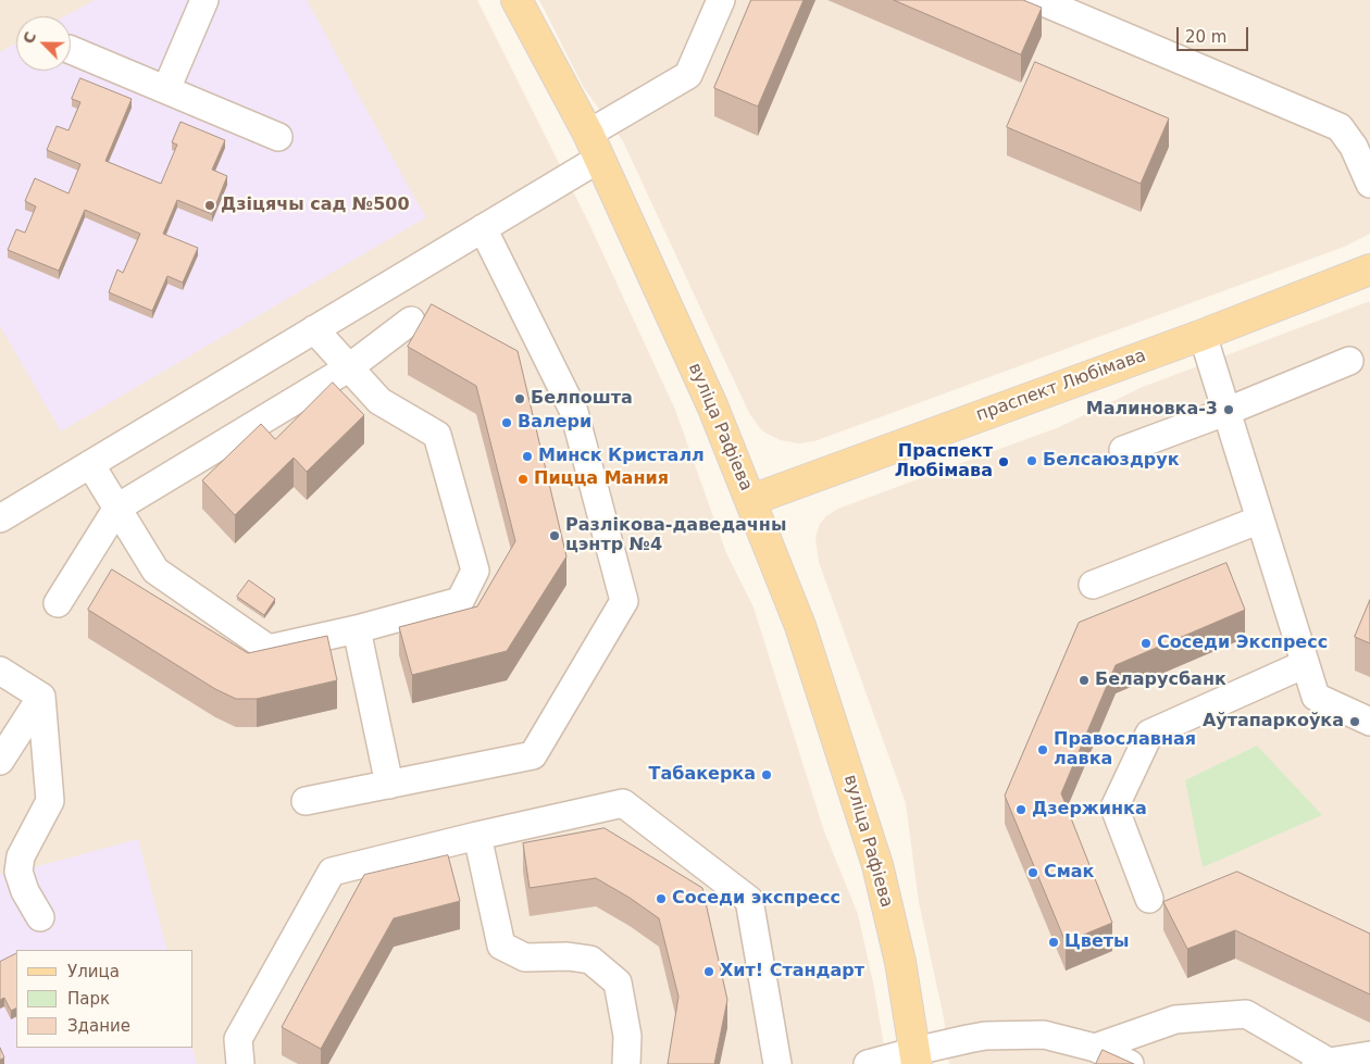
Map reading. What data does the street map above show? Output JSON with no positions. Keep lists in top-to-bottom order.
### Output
{
  "streets": {
    "main road": ["праспект Любімава", "вуліца Рафіева"]
  },
  "crossings": [
    ["праспект Любімава", "вуліца Рафіева"]
  ],
  "places": [
    "Дзіцячы сад №500",
    "Белпошта",
    "Малиновка-3",
    "Валери",
    "Минск Кристалл",
    "Белсаюздрук",
    "Праспект Любімава",
    "Пицца Мания",
    "Разлікова-даведачны цэнтр №4",
    "Соседи Экспресс",
    "Беларусбанк",
    "Аўтапаркоўка",
    "Православная лавка",
    "Табакерка",
    "Дзержинка",
    "Смак",
    "Соседи экспресс",
    "Цветы",
    "Хит! Стандарт"
  ],
  "legend": ["Улица", "Парк", "Здание"],
  "scale_bar": "20 m",
  "north": "top left"
}
